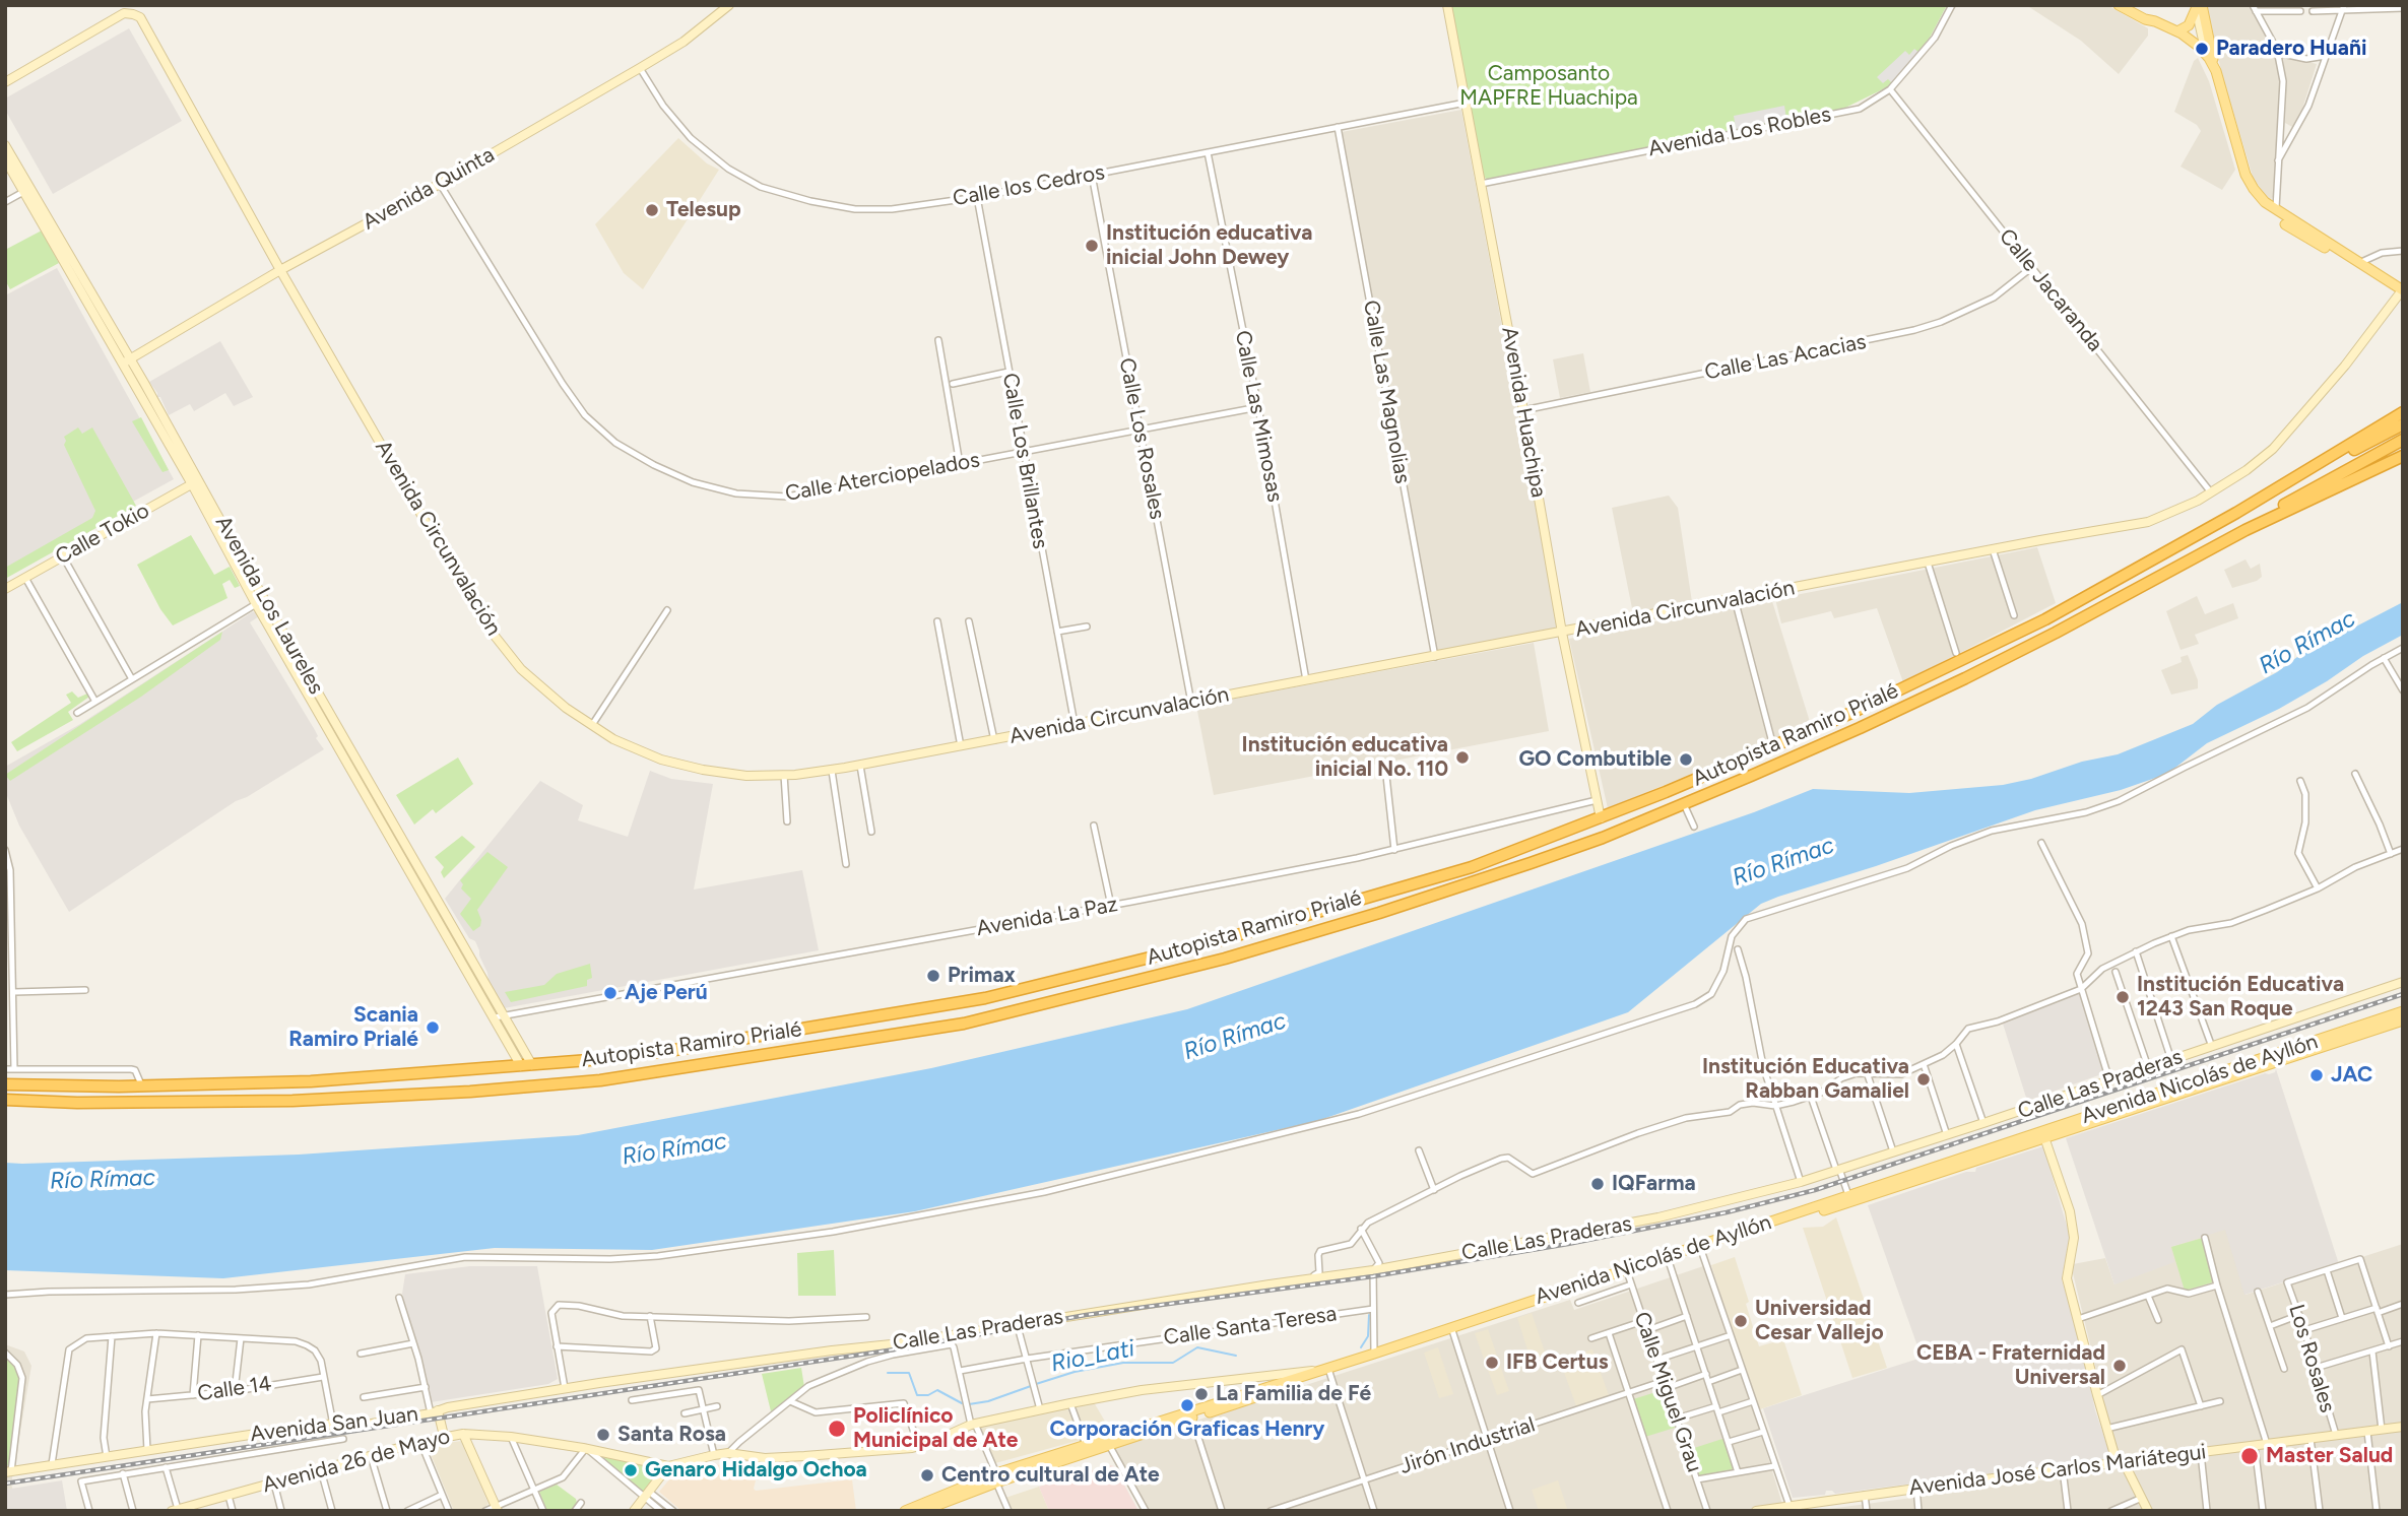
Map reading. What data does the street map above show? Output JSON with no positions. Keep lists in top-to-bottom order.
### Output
{
  "streets": {
    "highway": ["Autopista Ramiro Prialé"],
    "main road": ["Avenida Nicolás de Ayllón"],
    "street": [
      "Avenida Los Robles",
      "Calle los Cedros",
      "Avenida Quinta",
      "Calle Jacaranda",
      "Calle Las Acacias",
      "Calle Las Magnolias",
      "Avenida Huachipa",
      "Calle Las Mimosas",
      "Calle Los Rosales",
      "Calle Los Brillantes",
      "Calle Aterciopelados",
      "Calle Tokio",
      "Avenida Circunvalación",
      "Avenida Los Laureles",
      "Avenida La Paz",
      "Calle Las Praderas",
      "Calle Santa Teresa",
      "Los Rosales",
      "Calle 14",
      "Calle Miguel Grau",
      "Avenida San Juan",
      "Jirón Industrial",
      "Avenida 26 de Mayo",
      "Avenida José Carlos Mariátegui"
    ]
  },
  "crossings": [
    ["Avenida Los Robles", "Calle Jacaranda"],
    ["Avenida Los Robles", "Avenida Huachipa"],
    ["Calle los Cedros", "Avenida Quinta"],
    ["Calle los Cedros", "Calle Las Magnolias"],
    ["Calle los Cedros", "Avenida Huachipa"],
    ["Calle los Cedros", "Calle Las Mimosas"],
    ["Calle los Cedros", "Calle Los Rosales"],
    ["Calle los Cedros", "Calle Los Brillantes"],
    ["Avenida Quinta", "Calle Aterciopelados"],
    ["Avenida Quinta", "Avenida Circunvalación"],
    ["Avenida Quinta", "Avenida Los Laureles"],
    ["Calle Jacaranda", "Calle Las Acacias"],
    ["Calle Jacaranda", "Avenida Circunvalación"],
    ["Calle Las Acacias", "Avenida Huachipa"],
    ["Calle Las Magnolias", "Avenida Circunvalación"],
    ["Avenida Huachipa", "Avenida Circunvalación"],
    ["Avenida Huachipa", "Autopista Ramiro Prialé"],
    ["Avenida Huachipa", "Avenida La Paz"],
    ["Calle Las Mimosas", "Calle Aterciopelados"],
    ["Calle Las Mimosas", "Avenida Circunvalación"],
    ["Calle Los Rosales", "Calle Aterciopelados"],
    ["Calle Los Rosales", "Avenida Circunvalación"],
    ["Calle Los Brillantes", "Calle Aterciopelados"],
    ["Calle Los Brillantes", "Avenida Circunvalación"],
    ["Calle Tokio", "Avenida Los Laureles"],
    ["Avenida Los Laureles", "Autopista Ramiro Prialé"],
    ["Avenida Los Laureles", "Avenida La Paz"],
    ["Avenida Nicolás de Ayllón", "Calle Miguel Grau"],
    ["Calle Las Praderas", "Avenida San Juan"],
    ["Los Rosales", "Avenida José Carlos Mariátegui"],
    ["Calle Miguel Grau", "Jirón Industrial"]
  ],
  "water": ["Río Rímac", "Rio_Lati"],
  "parks": ["Camposanto MAPFRE Huachipa"],
  "places": [
    "Paradero Huañi",
    "Telesup",
    "Institución educativa inicial John Dewey",
    "Institución educativa inicial No. 110",
    "GO Combutible",
    "Primax",
    "Aje Perú",
    "Institución Educativa 1243 San Roque",
    "Scania Ramiro Prialé",
    "JAC",
    "Institución Educativa Rabban Gamaliel",
    "IQFarma",
    "Universidad Cesar Vallejo",
    "IFB Certus",
    "CEBA - Fraternidad Universal",
    "La Familia de Fé",
    "Corporación Graficas Henry",
    "Policlínico Municipal de Ate",
    "Santa Rosa",
    "Master Salud",
    "Genaro Hidalgo Ochoa",
    "Centro cultural de Ate"
  ]
}
